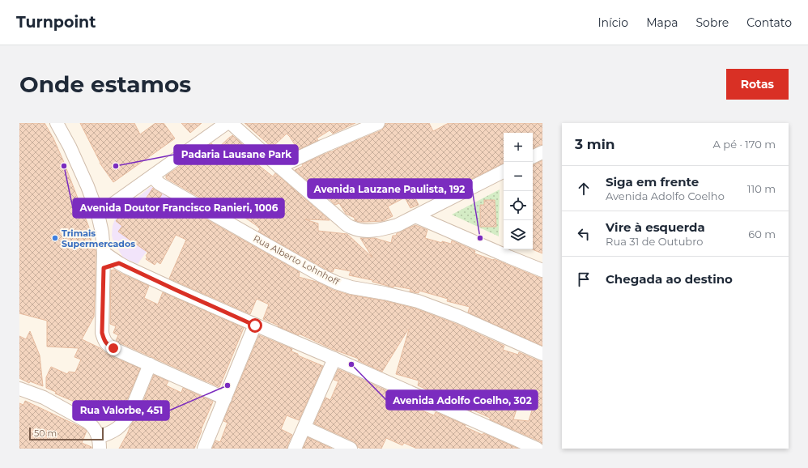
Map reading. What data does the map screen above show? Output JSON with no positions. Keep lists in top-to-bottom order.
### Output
{
  "streets": {
    "street": ["Rua Alberto Lohnhoff"]
  },
  "places": [
    "Avenida Doutor Francisco Ranieri, 1006",
    "Padaria Lausane Park",
    "Trimais Supermercados",
    "Avenida Lauzane Paulista, 192",
    "Avenida Adolfo Coelho, 302",
    "Rua Valorbe, 451"
  ],
  "scale_bar": "50 m",
  "page": {
    "header": "Turnpoint",
    "nav": [
      "Início",
      "Mapa",
      "Sobre",
      "Contato"
    ],
    "buttons": "Rotas",
    "title": "Onde estamos",
    "heading": ["3 min", "A pé · 170 m"],
    "map_buttons": ["+", "−"],
    "list": [
      ["Siga em frente", "Avenida Adolfo Coelho", "110 m"],
      ["Vire à esquerda", "Rua 31 de Outubro", "60 m"],
      "Chegada ao destino"
    ],
    "scale": "50 m"
  }
}
